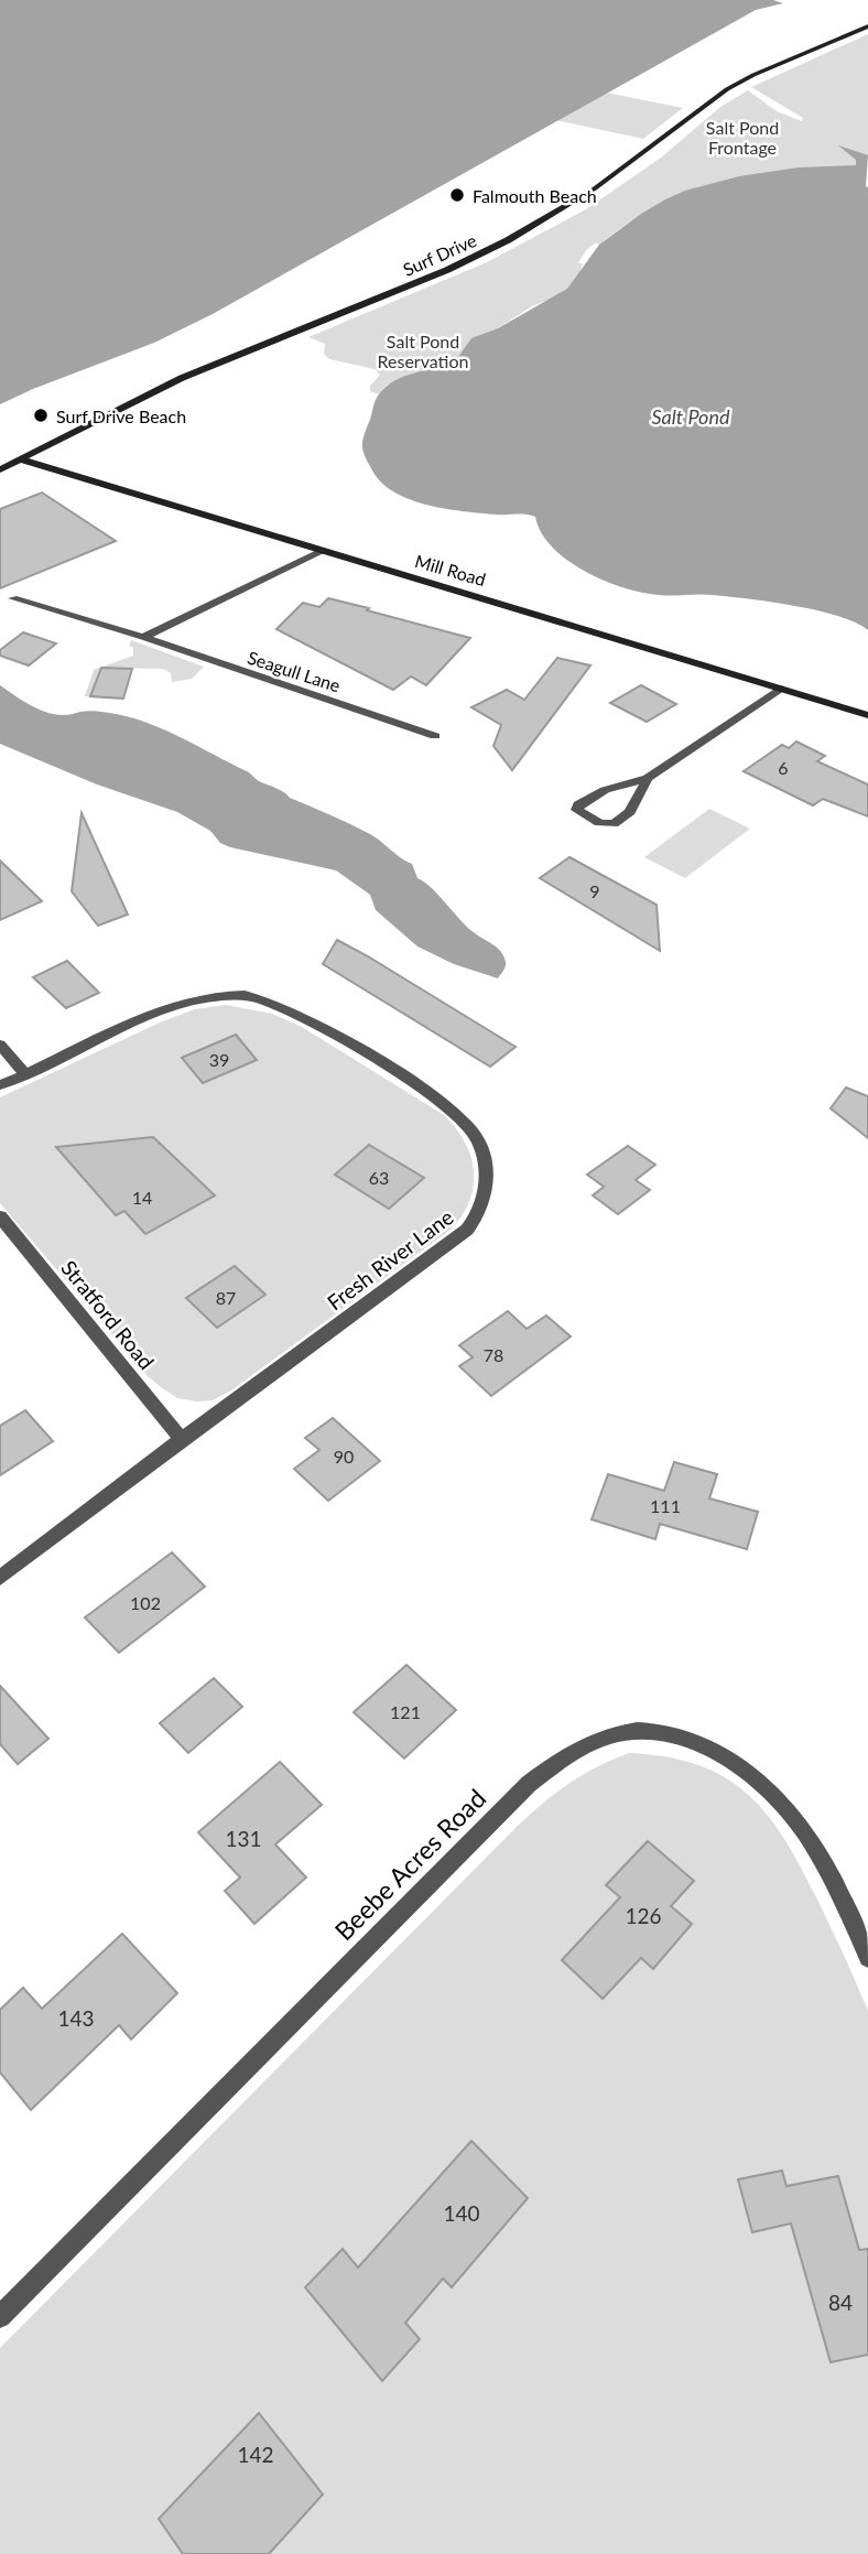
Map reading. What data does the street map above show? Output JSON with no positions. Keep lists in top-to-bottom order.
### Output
{
  "streets": {
    "main road": ["Surf Drive", "Mill Road"],
    "street": [
      "Seagull Lane",
      "Fresh River Lane",
      "Stratford Road",
      "Beebe Acres Road"
    ]
  },
  "crossings": [
    ["Surf Drive", "Mill Road"],
    ["Fresh River Lane", "Stratford Road"]
  ],
  "water": ["Salt Pond"],
  "parks": ["Salt Pond Frontage", "Salt Pond Reservation"],
  "places": ["Falmouth Beach", "Surf Drive Beach"],
  "house_numbers": [
    "6",
    "9",
    "39",
    "63",
    "14",
    "87",
    "78",
    "90",
    "111",
    "102",
    "121",
    "131",
    "126",
    "143",
    "140",
    "84",
    "142"
  ]
}
